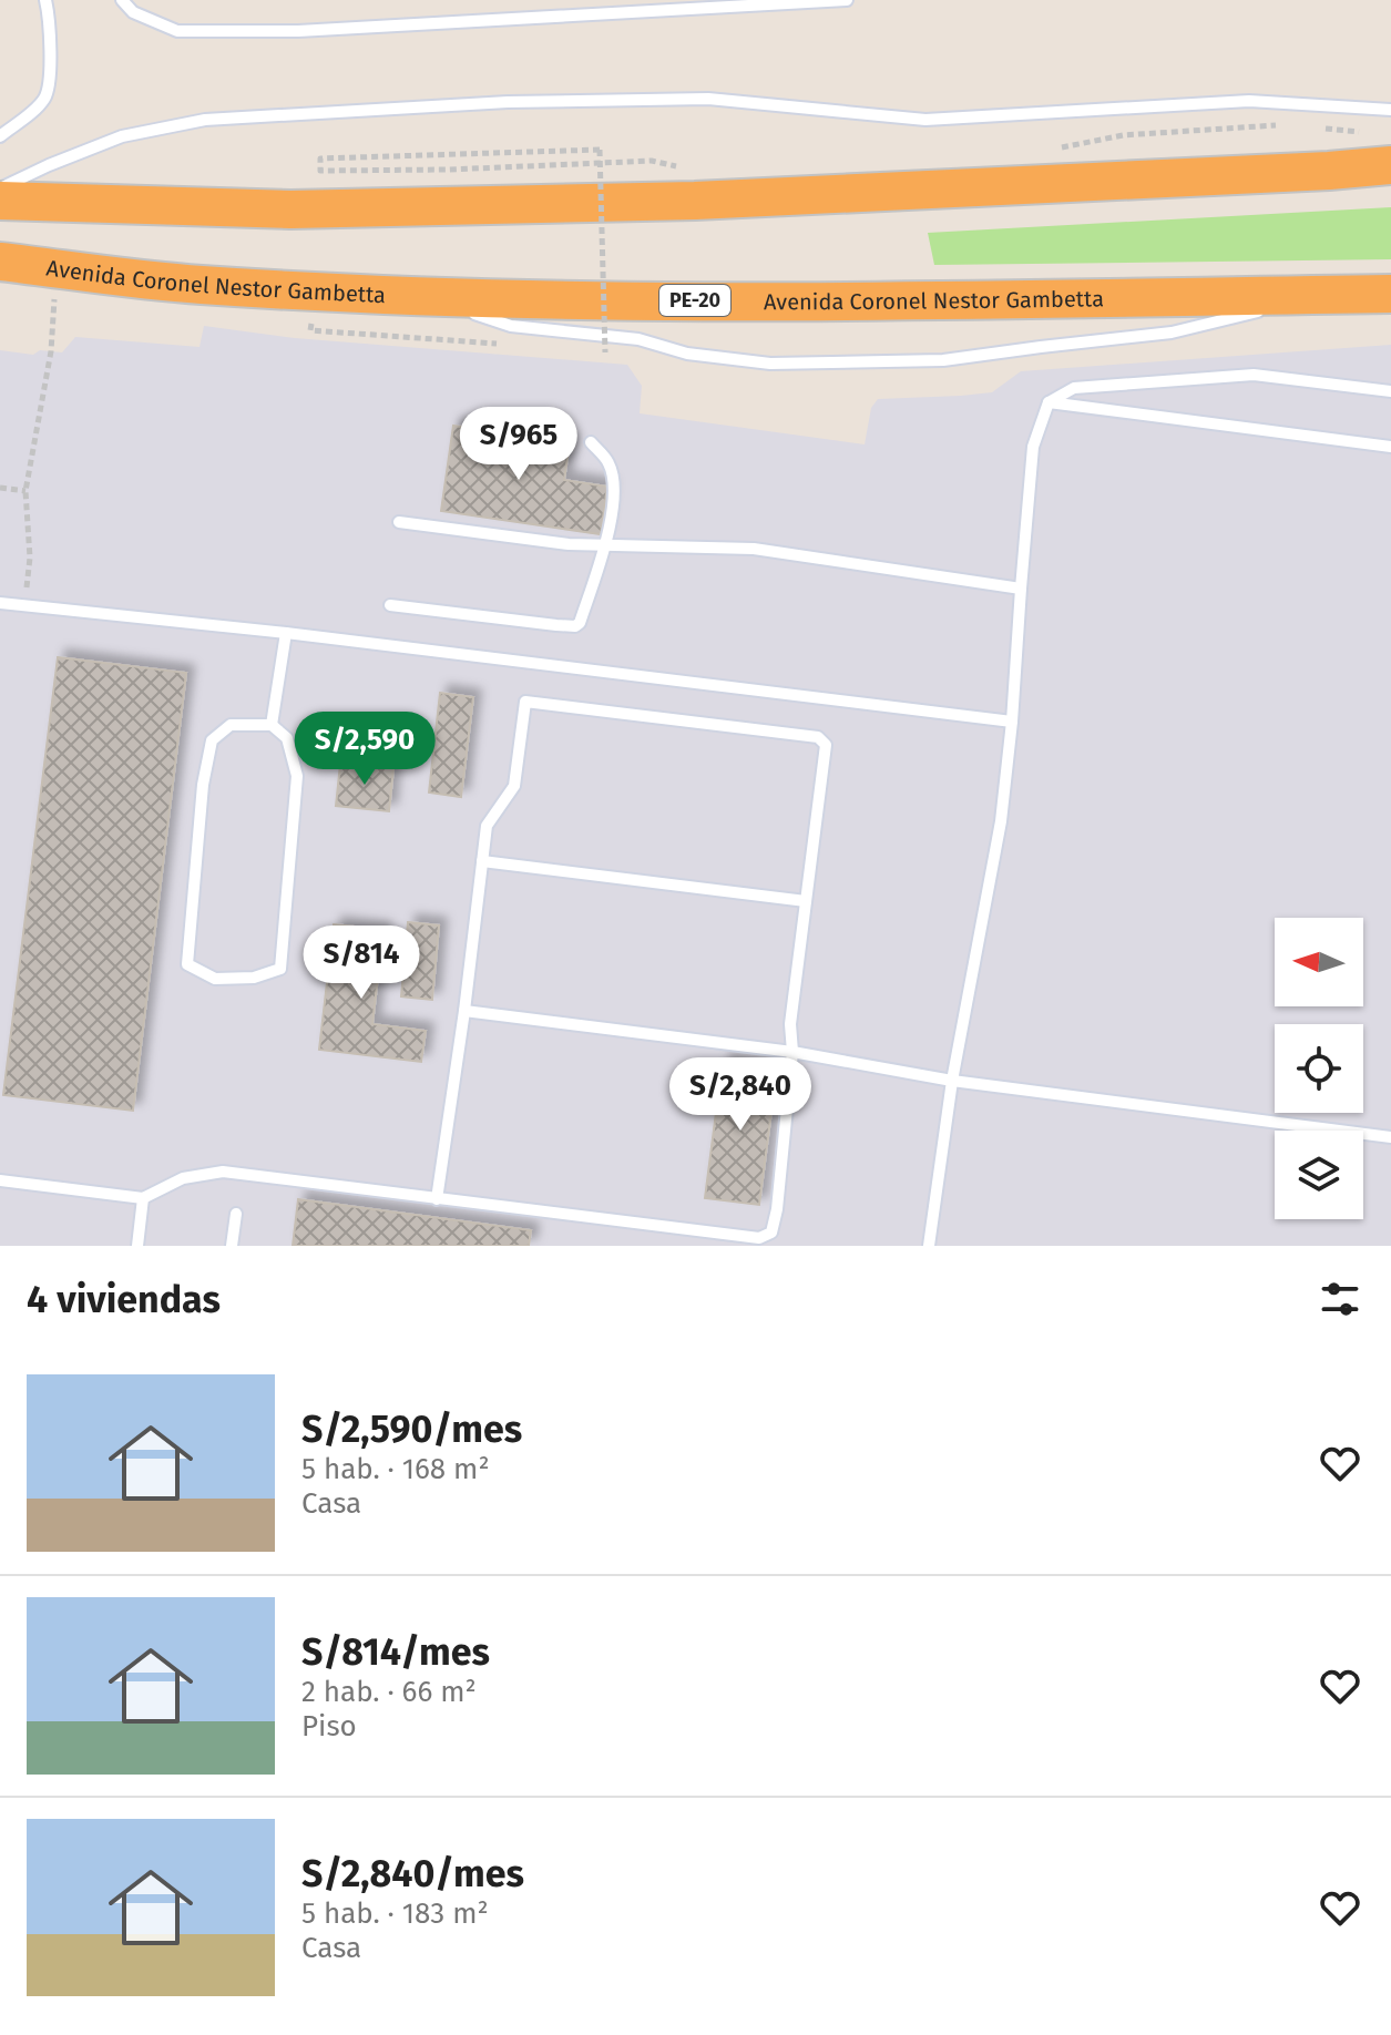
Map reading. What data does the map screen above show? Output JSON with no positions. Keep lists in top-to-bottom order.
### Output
{
  "streets": {
    "highway": ["Avenida Coronel Nestor Gambetta", "PE-20"]
  },
  "north": "left",
  "page": {
    "price": [
      "S/965",
      "S/2,590",
      "S/814",
      "S/2,840"
    ],
    "heading": "4 viviendas",
    "list": [
      {
        "name": "S/2,590/mes",
        "note": "5 hab. · 168 m² · Casa"
      },
      {
        "name": "S/814/mes",
        "note": "2 hab. · 66 m² · Piso"
      },
      {
        "name": "S/2,840/mes",
        "note": "5 hab. · 183 m² · Casa"
      }
    ]
  }
}
